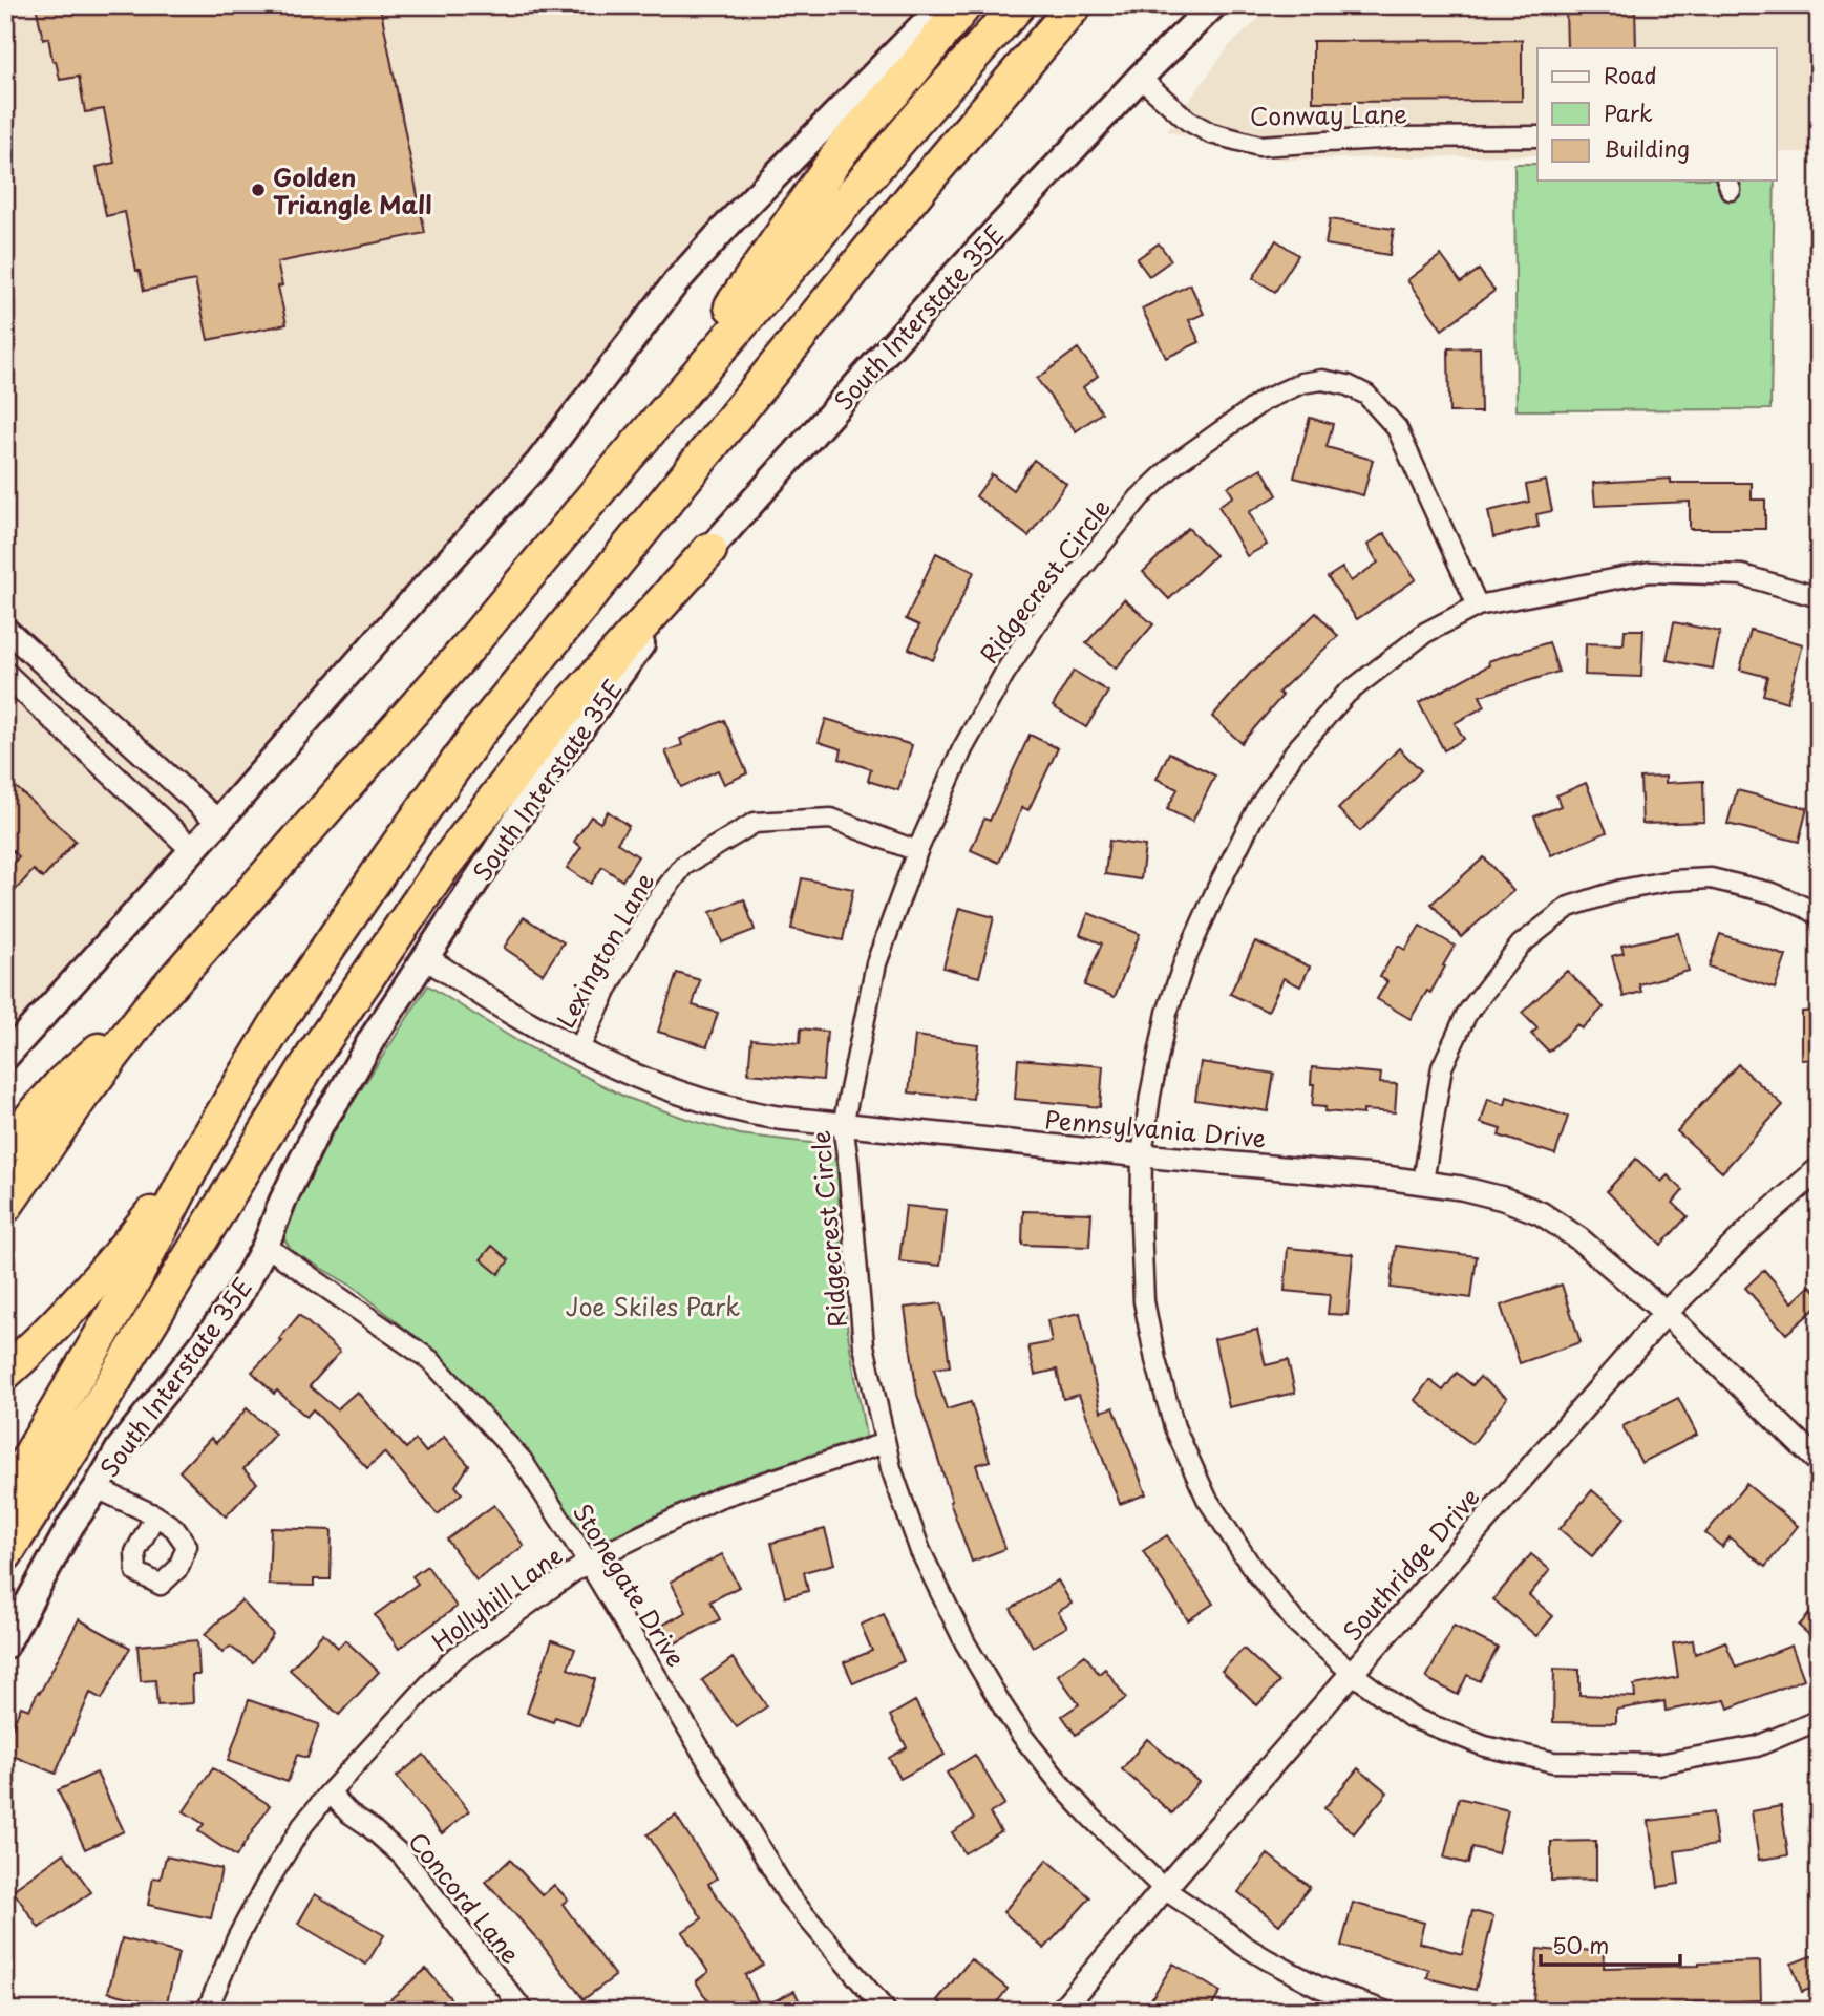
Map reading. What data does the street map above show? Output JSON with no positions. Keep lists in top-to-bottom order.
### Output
{
  "streets": {
    "main road": ["South Interstate 35E"],
    "street": [
      "Conway Lane",
      "Ridgecrest Circle",
      "Lexington Lane",
      "Pennsylvania Drive",
      "Southridge Drive",
      "Stonegate Drive",
      "Hollyhill Lane",
      "Concord Lane"
    ]
  },
  "crossings": [
    ["Conway Lane", "South Interstate 35E"],
    ["South Interstate 35E", "Pennsylvania Drive"],
    ["South Interstate 35E", "Stonegate Drive"],
    ["Ridgecrest Circle", "Lexington Lane"],
    ["Ridgecrest Circle", "Pennsylvania Drive"],
    ["Ridgecrest Circle", "Southridge Drive"],
    ["Ridgecrest Circle", "Hollyhill Lane"],
    ["Lexington Lane", "Pennsylvania Drive"],
    ["Pennsylvania Drive", "Southridge Drive"],
    ["Stonegate Drive", "Hollyhill Lane"],
    ["Hollyhill Lane", "Concord Lane"]
  ],
  "parks": ["Joe Skiles Park"],
  "places": ["Golden Triangle Mall"],
  "legend": ["Road", "Park", "Building"],
  "scale_bar": "50 m"
}
